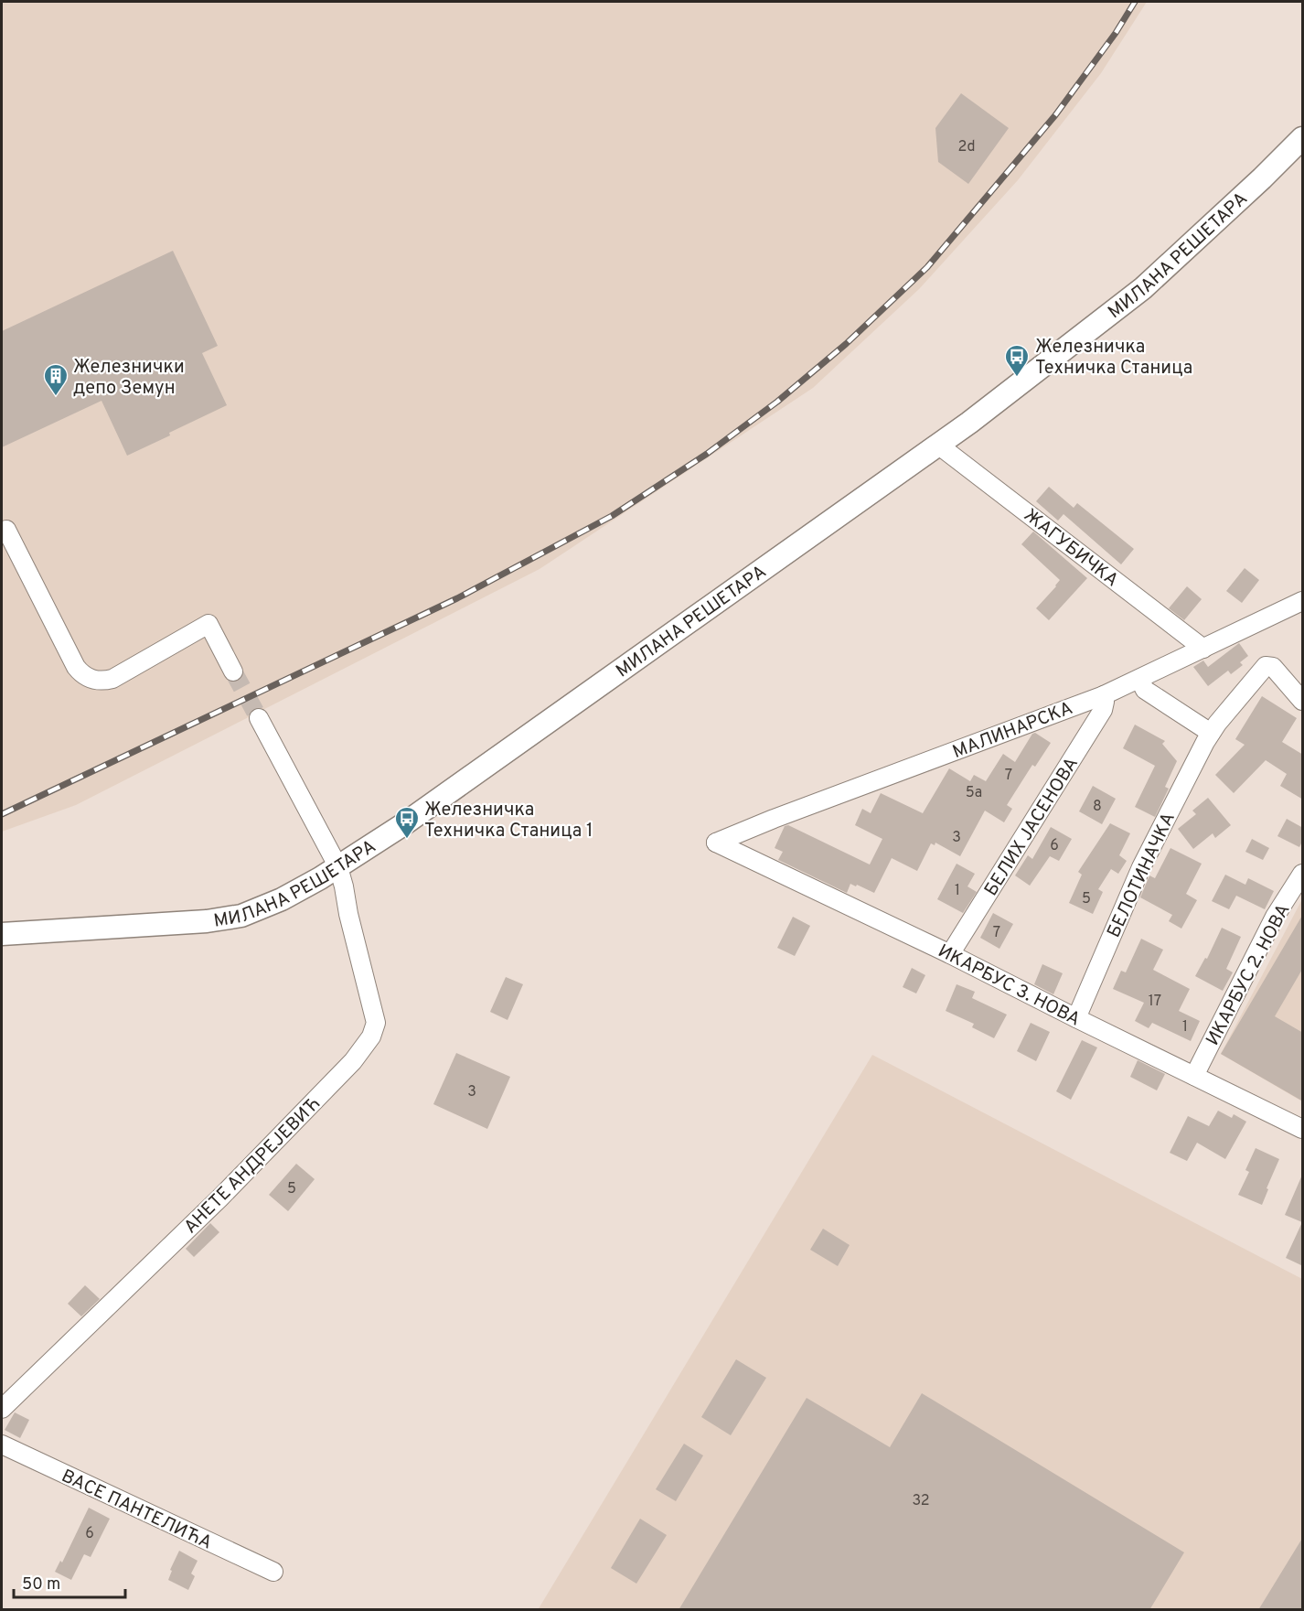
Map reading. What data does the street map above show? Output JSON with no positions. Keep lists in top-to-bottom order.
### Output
{
  "streets": {
    "street": [
      "МИЛАНА РЕШЕТАРА",
      "ЖАГУБИЧКА",
      "МАЛИНАРСКА",
      "БЕЛИХ ЈАСЕНОВА",
      "БЕЛОТИНАЧКА",
      "ИКАРБУС 2. НОВА",
      "ИКАРБУС 3. НОВА",
      "АНЕТЕ АНДРЕЈЕВИЋ",
      "ВАСЕ ПАНТЕЛИЋА"
    ]
  },
  "crossings": [
    ["МИЛАНА РЕШЕТАРА", "ЖАГУБИЧКА"],
    ["МИЛАНА РЕШЕТАРА", "АНЕТЕ АНДРЕЈЕВИЋ"],
    ["ЖАГУБИЧКА", "МАЛИНАРСКА"],
    ["МАЛИНАРСКА", "БЕЛИХ ЈАСЕНОВА"],
    ["МАЛИНАРСКА", "ИКАРБУС 3. НОВА"],
    ["БЕЛИХ ЈАСЕНОВА", "ИКАРБУС 3. НОВА"],
    ["БЕЛОТИНАЧКА", "ИКАРБУС 3. НОВА"],
    ["ИКАРБУС 2. НОВА", "ИКАРБУС 3. НОВА"]
  ],
  "places": {
    "bus stop": ["Железничка Техничка Станица", "Железничка Техничка Станица 1"],
    "building": ["Железнички депо Земун"]
  },
  "house_numbers": [
    "2d",
    "7",
    "5a",
    "8",
    "3",
    "6",
    "1",
    "5",
    "7",
    "17",
    "1",
    "3",
    "5",
    "32",
    "6"
  ],
  "scale_bar": "50 m"
}
